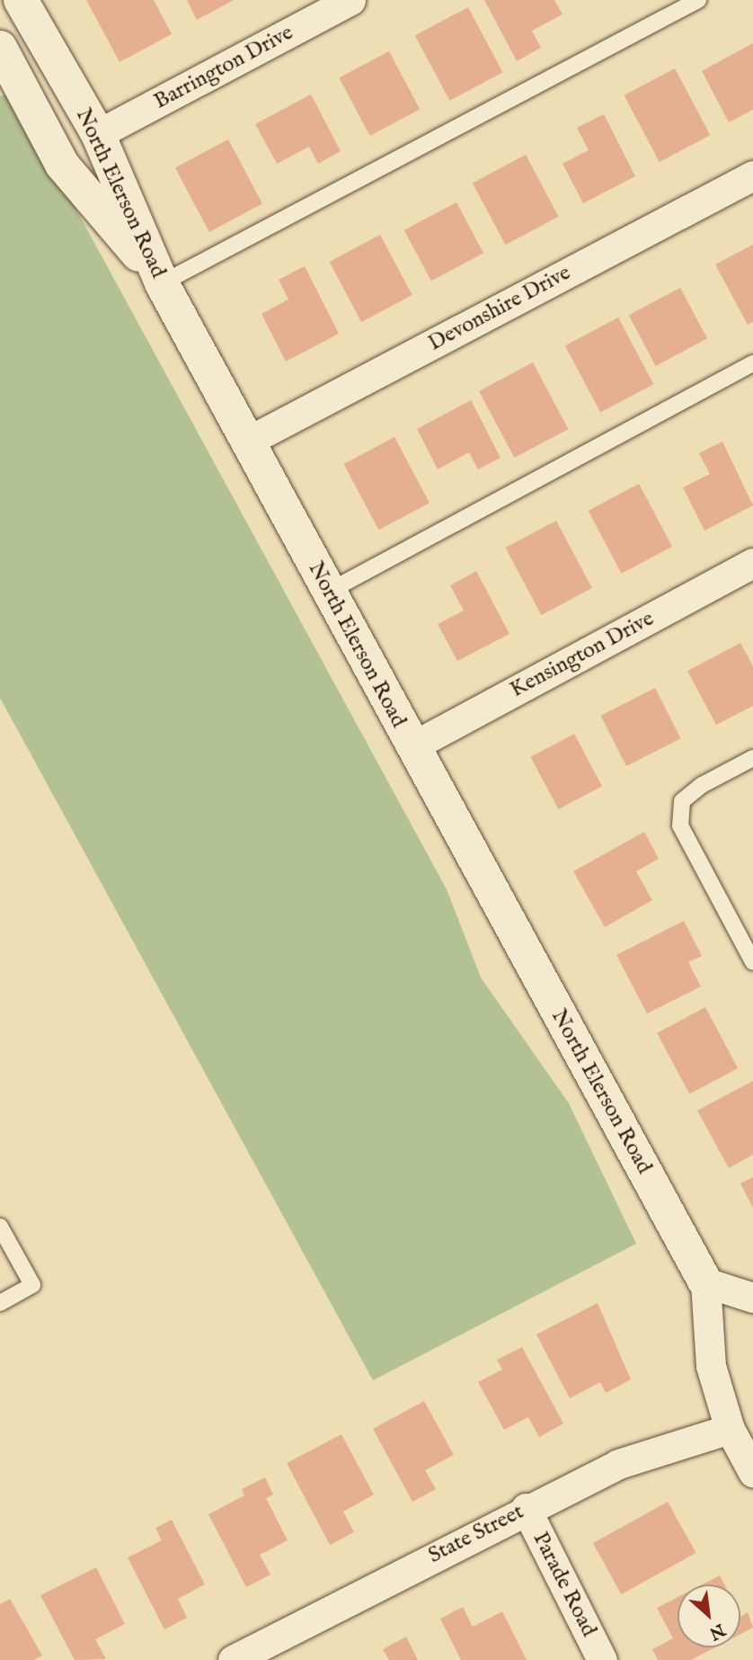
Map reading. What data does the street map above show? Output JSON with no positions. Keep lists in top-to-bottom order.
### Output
{
  "streets": {
    "street": [
      "Barrington Drive",
      "North Elerson Road",
      "Devonshire Drive",
      "Kensington Drive",
      "State Street",
      "Parade Road"
    ]
  },
  "crossings": [
    ["Barrington Drive", "North Elerson Road"],
    ["North Elerson Road", "Devonshire Drive"],
    ["North Elerson Road", "Kensington Drive"],
    ["State Street", "Parade Road"]
  ],
  "north": "bottom right"
}
